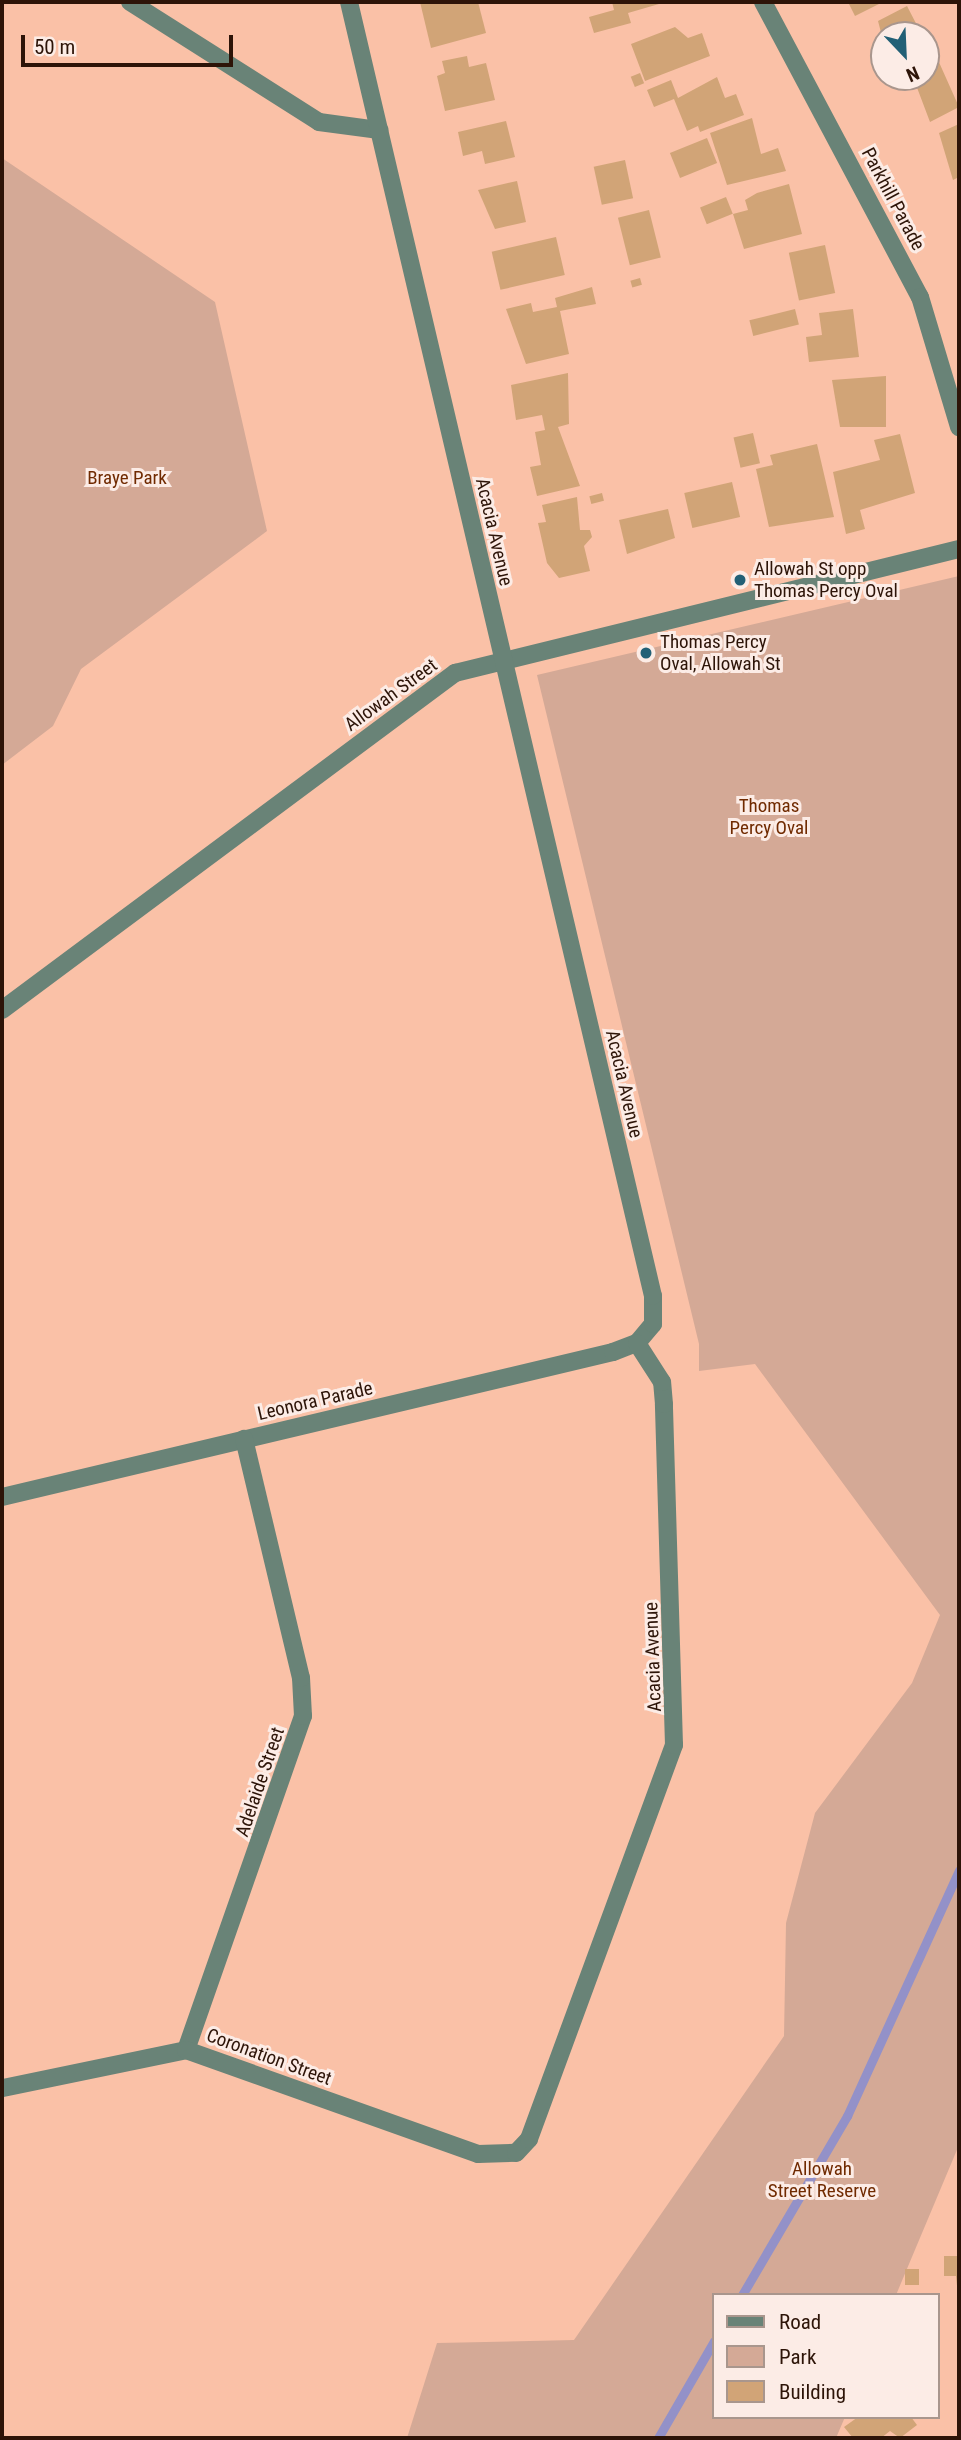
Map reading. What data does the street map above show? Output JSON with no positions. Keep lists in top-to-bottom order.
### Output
{
  "streets": {
    "street": [
      "Parkhill Parade",
      "Acacia Avenue",
      "Allowah Street",
      "Leonora Parade",
      "Adelaide Street",
      "Coronation Street"
    ]
  },
  "crossings": [
    ["Acacia Avenue", "Allowah Street"],
    ["Acacia Avenue", "Leonora Parade"],
    ["Acacia Avenue", "Coronation Street"],
    ["Leonora Parade", "Adelaide Street"],
    ["Adelaide Street", "Coronation Street"]
  ],
  "parks": ["Braye Park", "Thomas Percy Oval", "Allowah Street Reserve"],
  "places": ["Allowah St opp Thomas Percy Oval", "Thomas Percy Oval, Allowah St"],
  "legend": ["Road", "Park", "Building"],
  "scale_bar": "50 m",
  "north": "bottom right"
}
